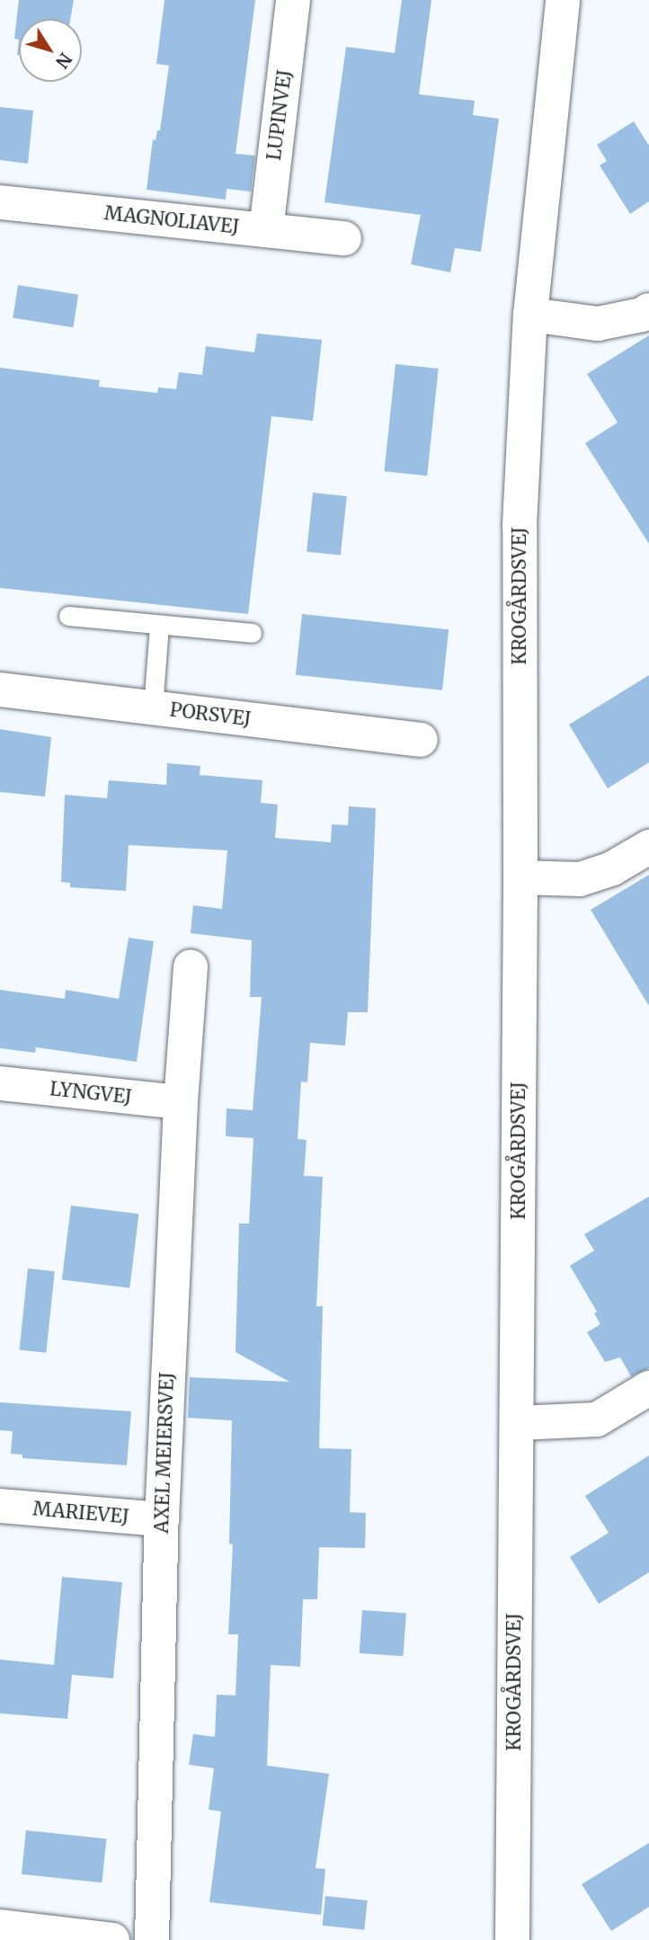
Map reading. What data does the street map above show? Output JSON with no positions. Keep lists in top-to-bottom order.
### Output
{
  "streets": {
    "street": [
      "LUPINVEJ",
      "MAGNOLIAVEJ",
      "KROGÅRDSVEJ",
      "PORSVEJ",
      "LYNGVEJ",
      "AXEL MEIERSVEJ",
      "MARIEVEJ"
    ]
  },
  "crossings": [
    ["LUPINVEJ", "MAGNOLIAVEJ"],
    ["LYNGVEJ", "AXEL MEIERSVEJ"],
    ["AXEL MEIERSVEJ", "MARIEVEJ"]
  ],
  "north": "bottom right"
}
